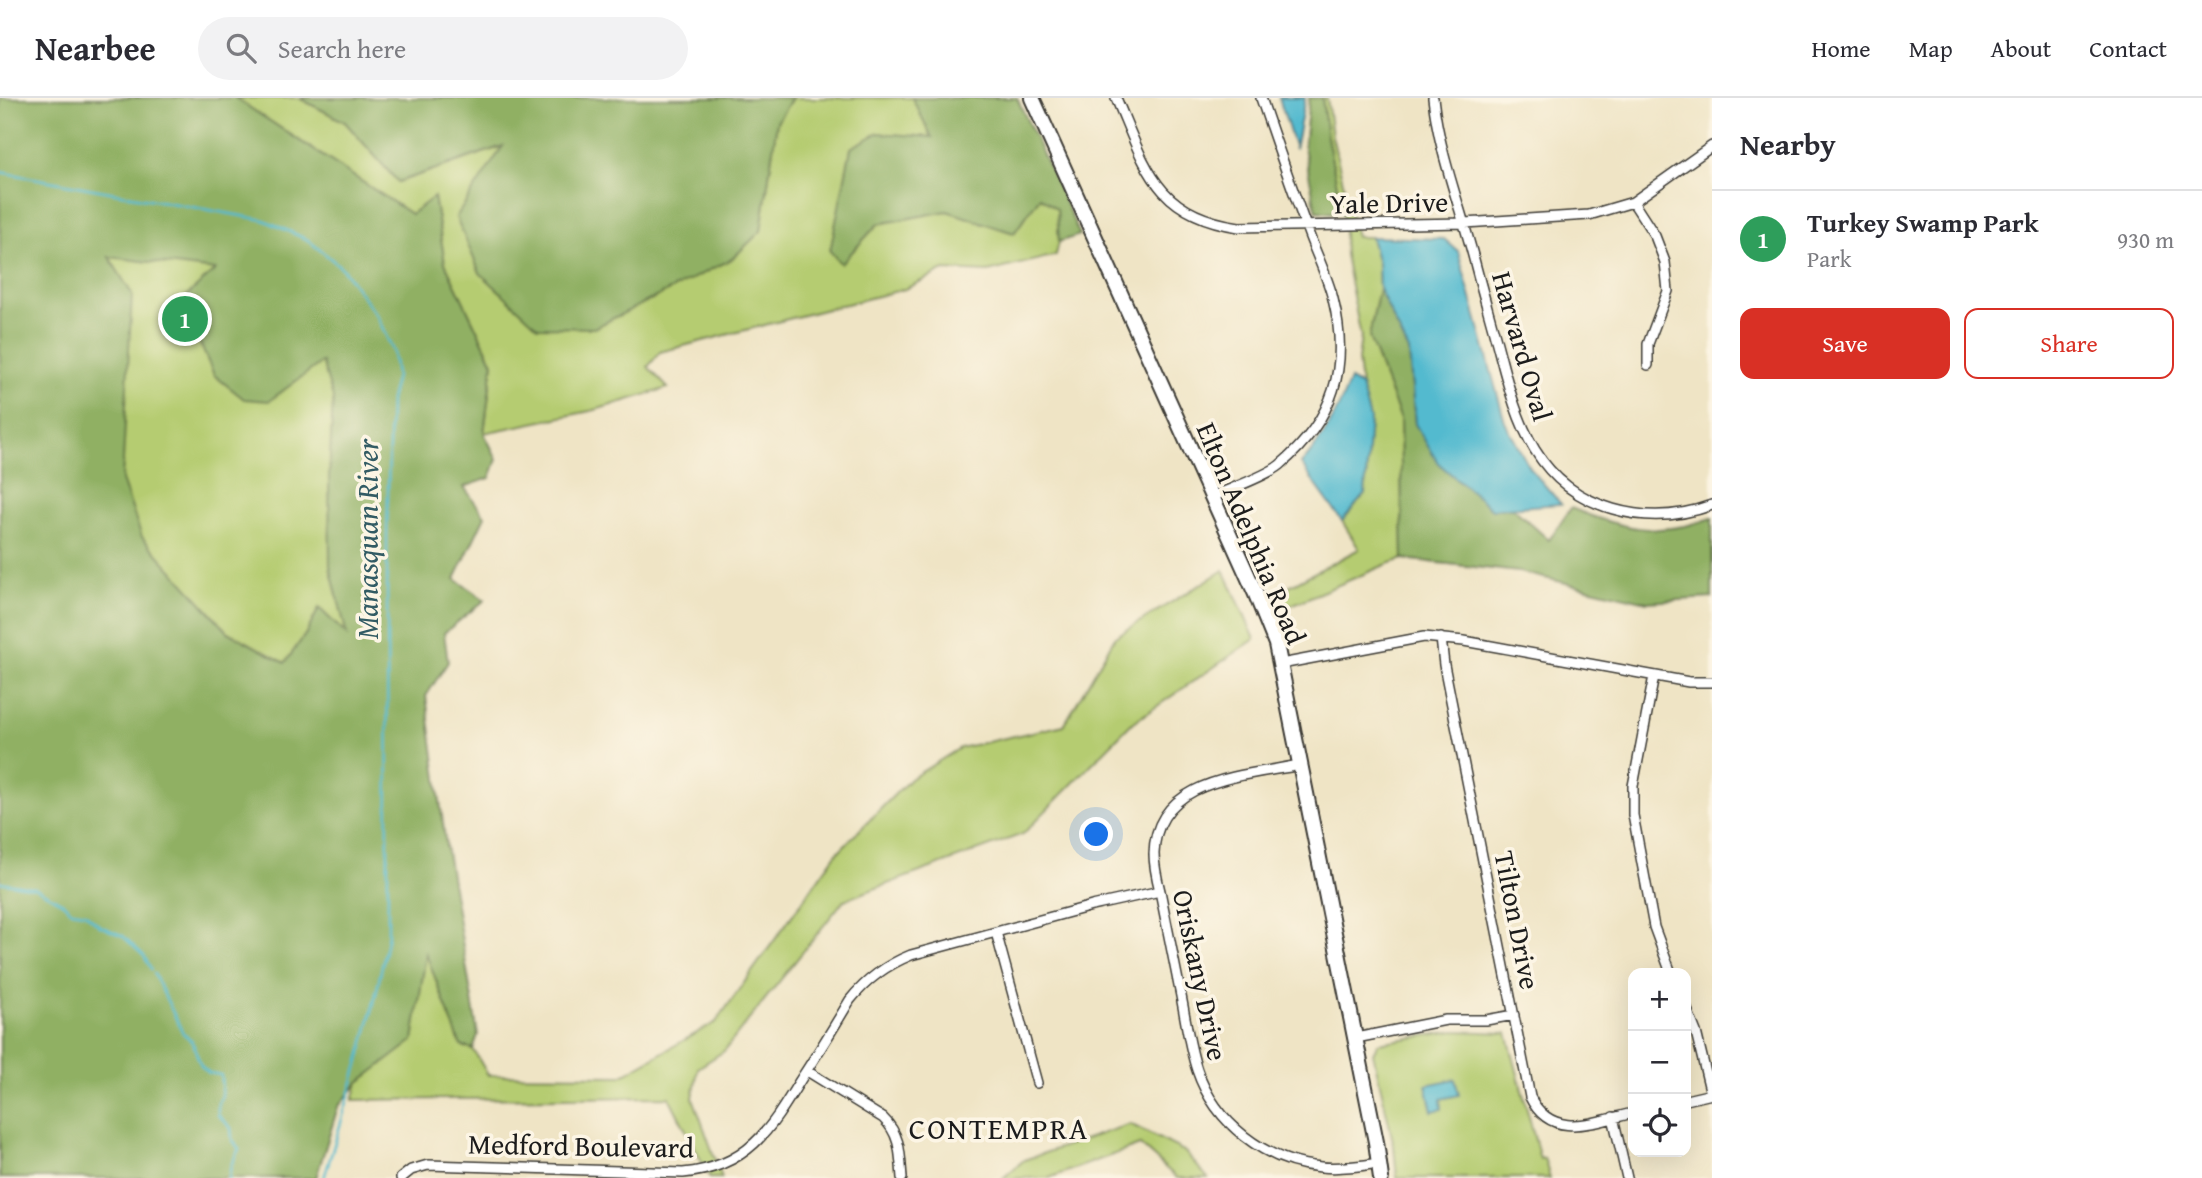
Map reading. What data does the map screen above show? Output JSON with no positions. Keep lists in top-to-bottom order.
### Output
{
  "streets": {
    "main road": ["Elton Adelphia Road"],
    "street": [
      "Yale Drive",
      "Harvard Oval",
      "Tilton Drive",
      "Oriskany Drive",
      "Medford Boulevard"
    ]
  },
  "crossings": [
    ["Yale Drive", "Harvard Oval"],
    ["Elton Adelphia Road", "Oriskany Drive"],
    ["Oriskany Drive", "Medford Boulevard"]
  ],
  "districts": ["CONTEMPRA"],
  "water": ["Manasquan River"],
  "page": {
    "header": "Nearbee",
    "search": "Search here",
    "nav": [
      "Home",
      "Map",
      "About",
      "Contact"
    ],
    "heading": "Nearby",
    "list": [
      {
        "mark": "1",
        "name": "Turkey Swamp Park",
        "note": "Park",
        "value": "930 m"
      }
    ],
    "buttons": ["Save", "Share"],
    "pins": "1",
    "map_buttons": ["+", "−"]
  }
}
